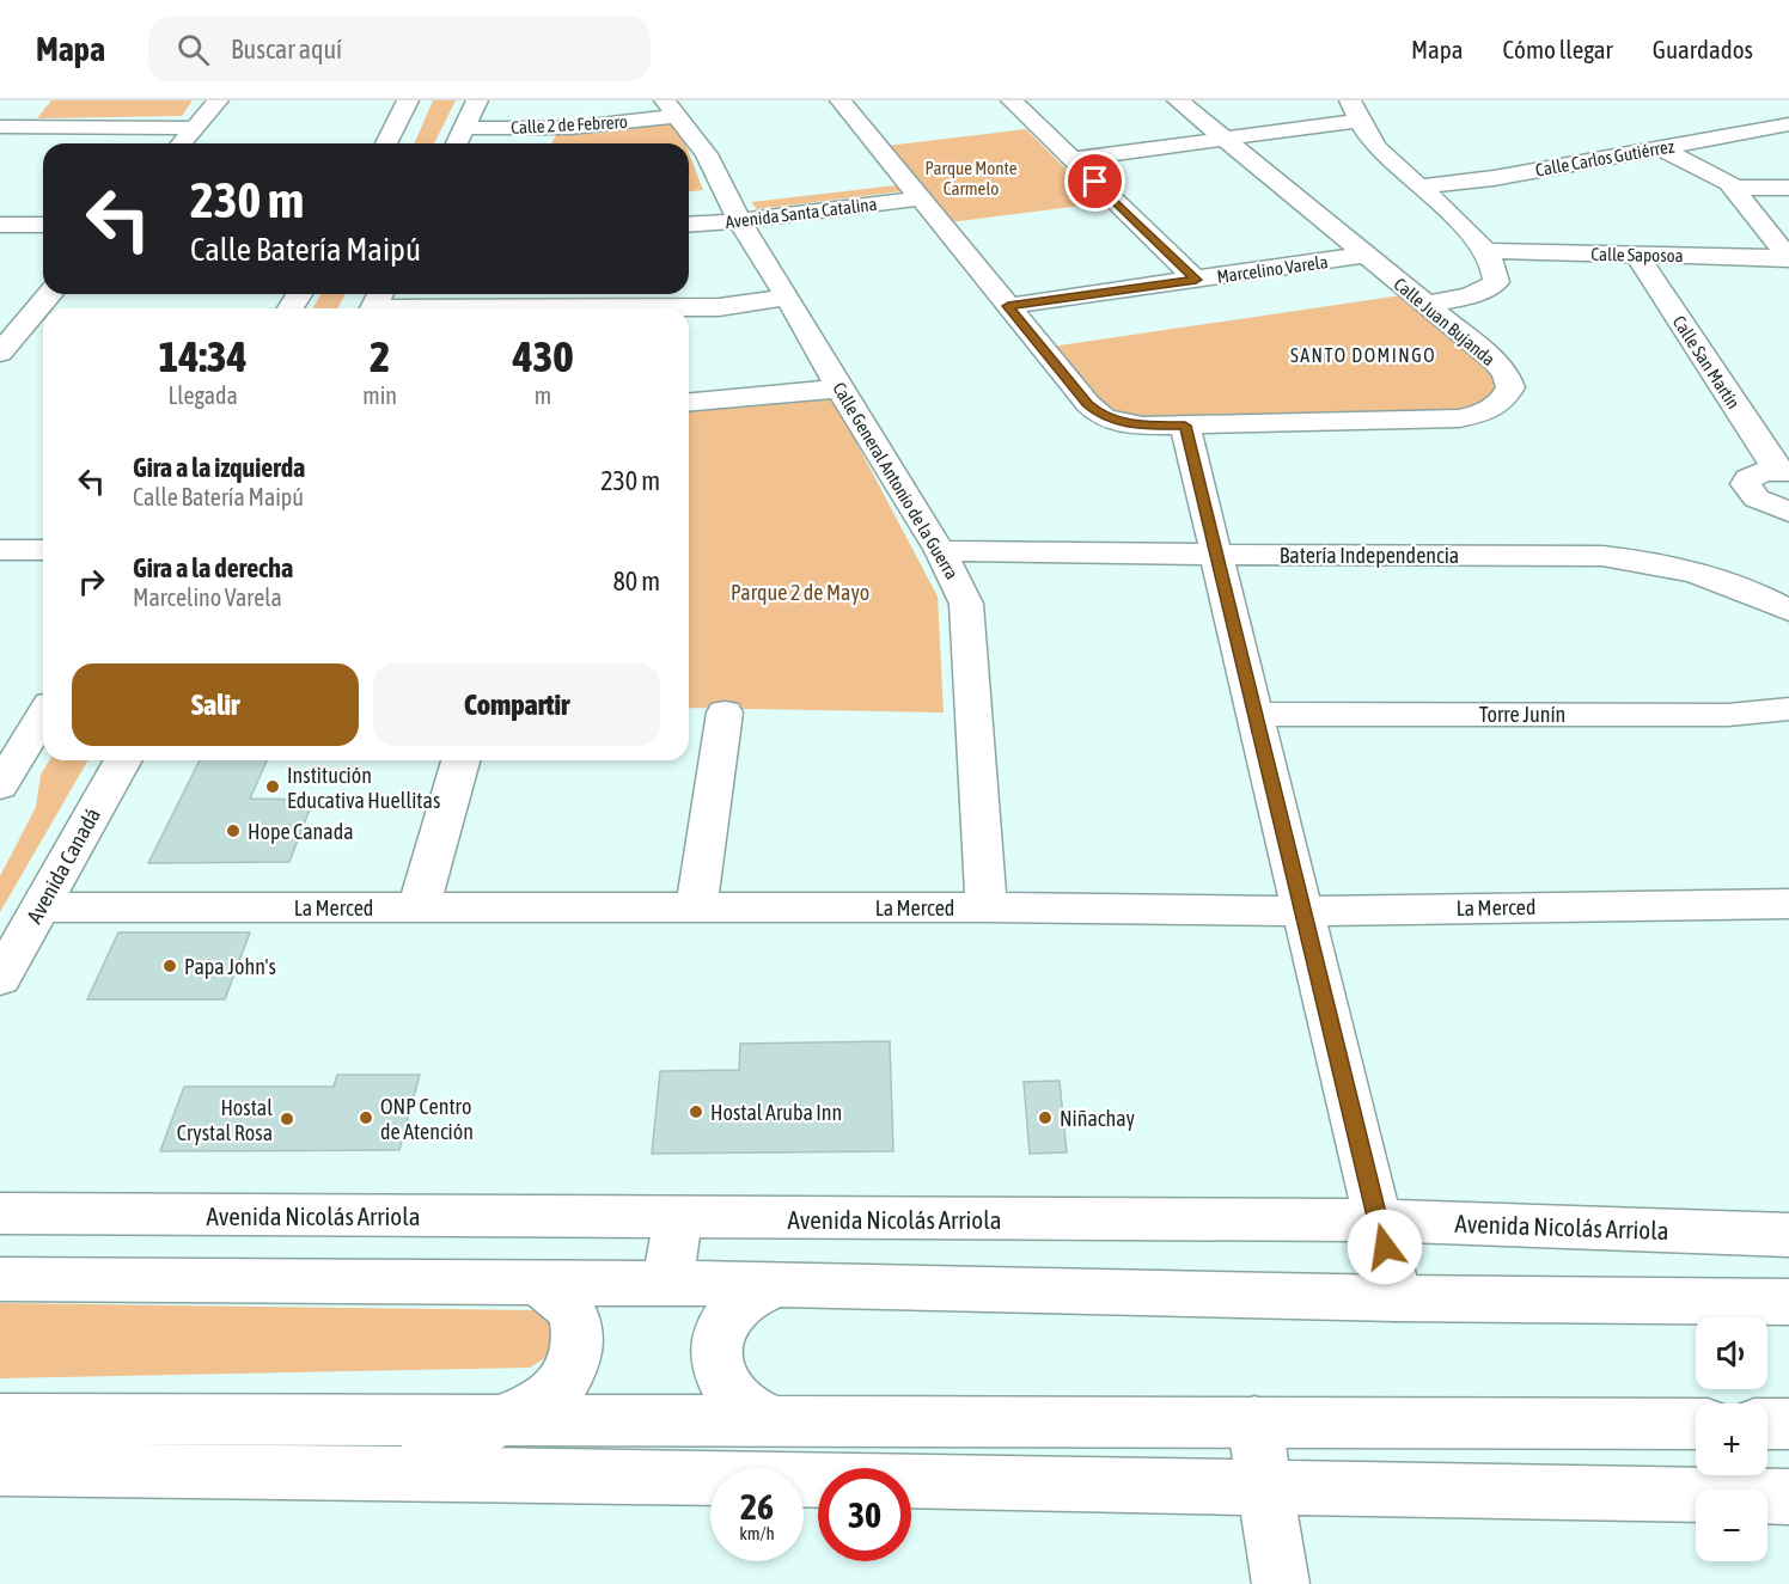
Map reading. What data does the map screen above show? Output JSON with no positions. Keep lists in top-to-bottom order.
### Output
{
  "streets": {
    "street": [
      "Calle 2 de Febrero",
      "Calle Carlos Gutiérrez",
      "Avenida Santa Catalina",
      "Calle Saposoa",
      "Marcelino Varela",
      "Calle Juan Bujanda",
      "Calle San Martín",
      "Calle General Antonio de la Guerra",
      "Batería Independencia",
      "Torre Junín",
      "Avenida Canadá",
      "La Merced",
      "Avenida Nicolás Arriola"
    ]
  },
  "crossings": [
    ["Calle 2 de Febrero", "Calle General Antonio de la Guerra"],
    ["Avenida Santa Catalina", "Calle Juan Bujanda"],
    ["Avenida Santa Catalina", "Calle General Antonio de la Guerra"],
    ["Calle Saposoa", "Calle San Martín"],
    ["Marcelino Varela", "Calle Juan Bujanda"],
    ["Calle General Antonio de la Guerra", "Batería Independencia"],
    ["Calle General Antonio de la Guerra", "La Merced"],
    ["Avenida Canadá", "La Merced"]
  ],
  "districts": ["SANTO DOMINGO"],
  "parks": ["Parque Monte Carmelo", "Parque 2 de Mayo"],
  "places": [
    "Institución Educativa Huellitas",
    "Hope Canada",
    "Papa John's",
    "Hostal Aruba Inn",
    "ONP Centro de Atención",
    "Niñachay",
    "Hostal Crystal Rosa"
  ],
  "page": {
    "header": "Mapa",
    "search": "Buscar aquí",
    "nav": ["Mapa", "Cómo llegar", "Guardados"],
    "turn": ["230 m", "Calle Batería Maipú"],
    "eta": [
      "14:34",
      "Llegada",
      "2",
      "min",
      "430",
      "m"
    ],
    "list": [
      {
        "name": "Gira a la izquierda",
        "note": "Calle Batería Maipú",
        "value": "230 m"
      },
      {
        "name": "Gira a la derecha",
        "note": "Marcelino Varela",
        "value": "80 m"
      }
    ],
    "buttons": ["Salir", "Compartir"],
    "map_buttons": ["+", "−"],
    "speed": "26 km/h",
    "limit": "30"
  }
}
